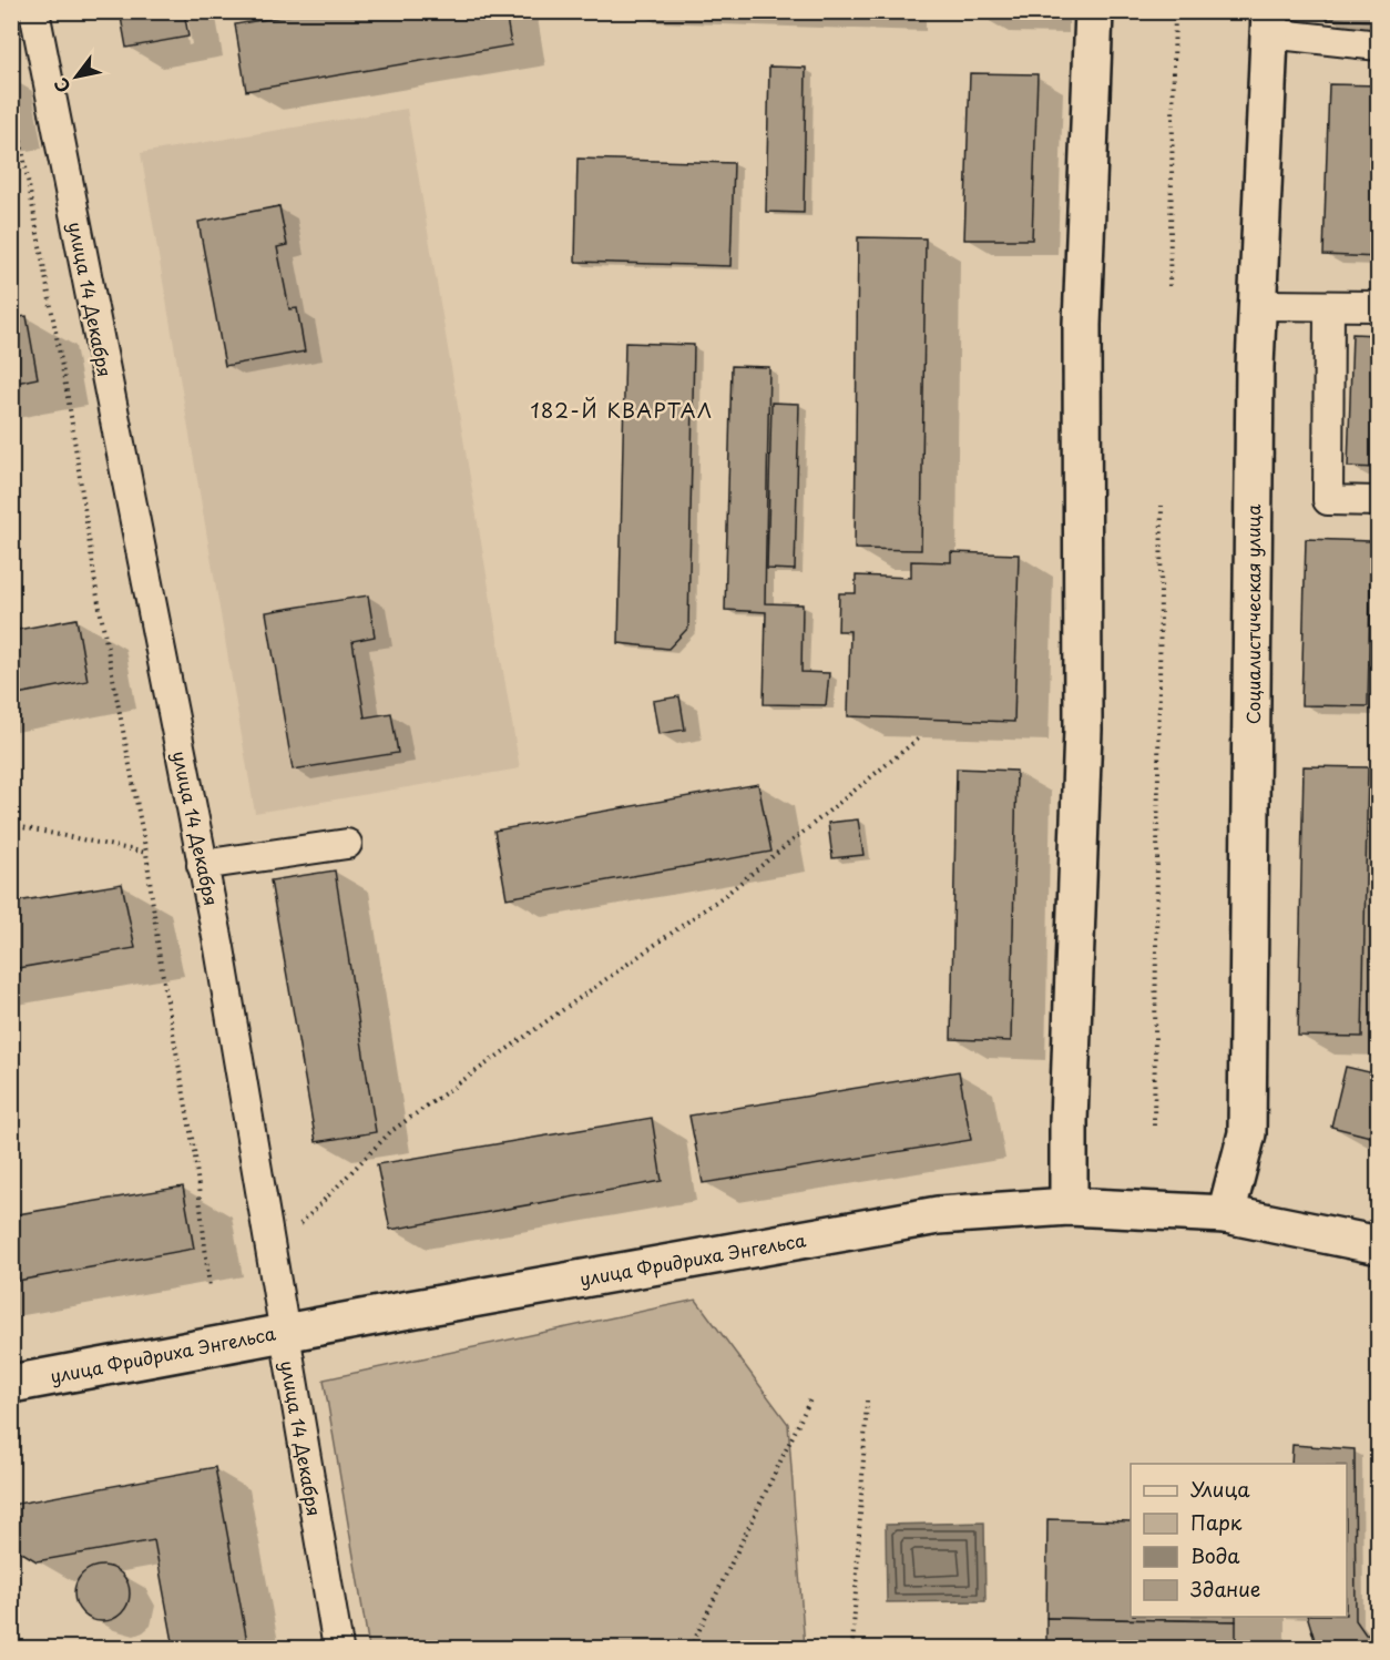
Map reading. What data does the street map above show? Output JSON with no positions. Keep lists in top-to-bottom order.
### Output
{
  "streets": {
    "street": ["улица 14 Декабря", "Социалистическая улица", "улица Фридриха Энгельса"]
  },
  "crossings": [
    ["улица 14 Декабря", "улица Фридриха Энгельса"],
    ["Социалистическая улица", "улица Фридриха Энгельса"]
  ],
  "districts": ["182-Й КВАРТАЛ"],
  "legend": [
    "Улица",
    "Парк",
    "Вода",
    "Здание"
  ],
  "north": "bottom left"
}
